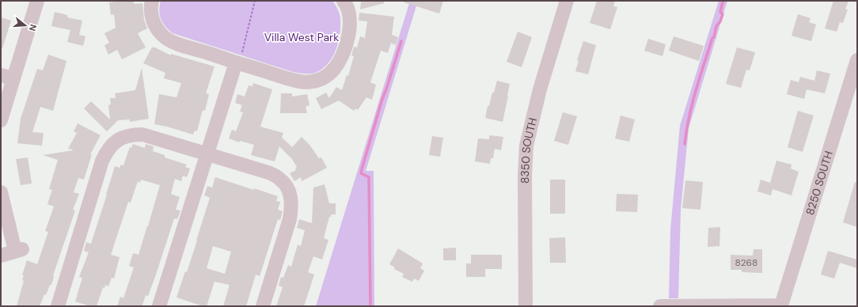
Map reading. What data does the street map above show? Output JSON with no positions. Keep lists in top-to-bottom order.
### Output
{
  "streets": {
    "street": ["8350 SOUTH", "8250 SOUTH"]
  },
  "parks": ["Villa West Park"],
  "house_numbers": ["8268"],
  "north": "right"
}
